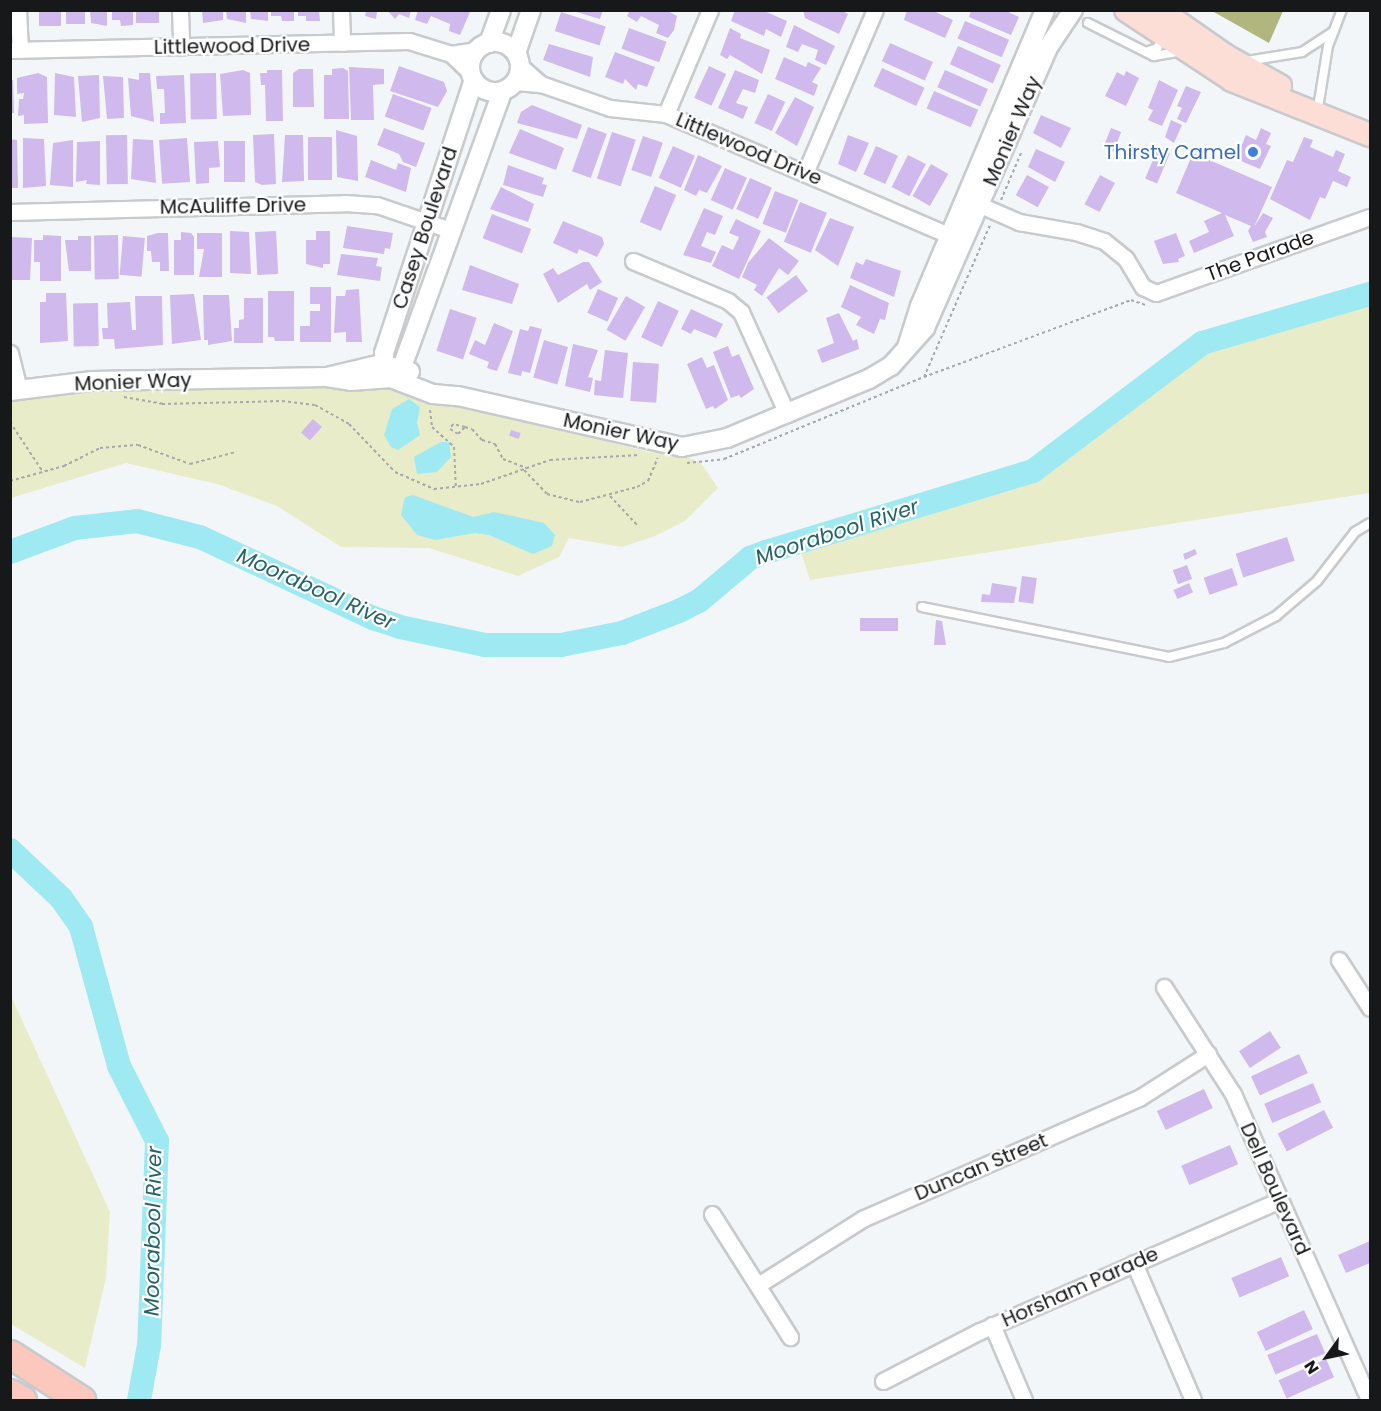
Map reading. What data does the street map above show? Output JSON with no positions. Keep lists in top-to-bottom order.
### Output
{
  "streets": {
    "street": [
      "Littlewood Drive",
      "Monier Way",
      "McAuliffe Drive",
      "Casey Boulevard",
      "The Parade",
      "Duncan Street",
      "Dell Boulevard",
      "Horsham Parade"
    ]
  },
  "crossings": [
    ["Littlewood Drive", "Monier Way"],
    ["Littlewood Drive", "Casey Boulevard"],
    ["Monier Way", "Casey Boulevard"],
    ["McAuliffe Drive", "Casey Boulevard"],
    ["Duncan Street", "Dell Boulevard"],
    ["Dell Boulevard", "Horsham Parade"]
  ],
  "water": ["Moorabool River"],
  "places": ["Thirsty Camel"],
  "north": "bottom left"
}
